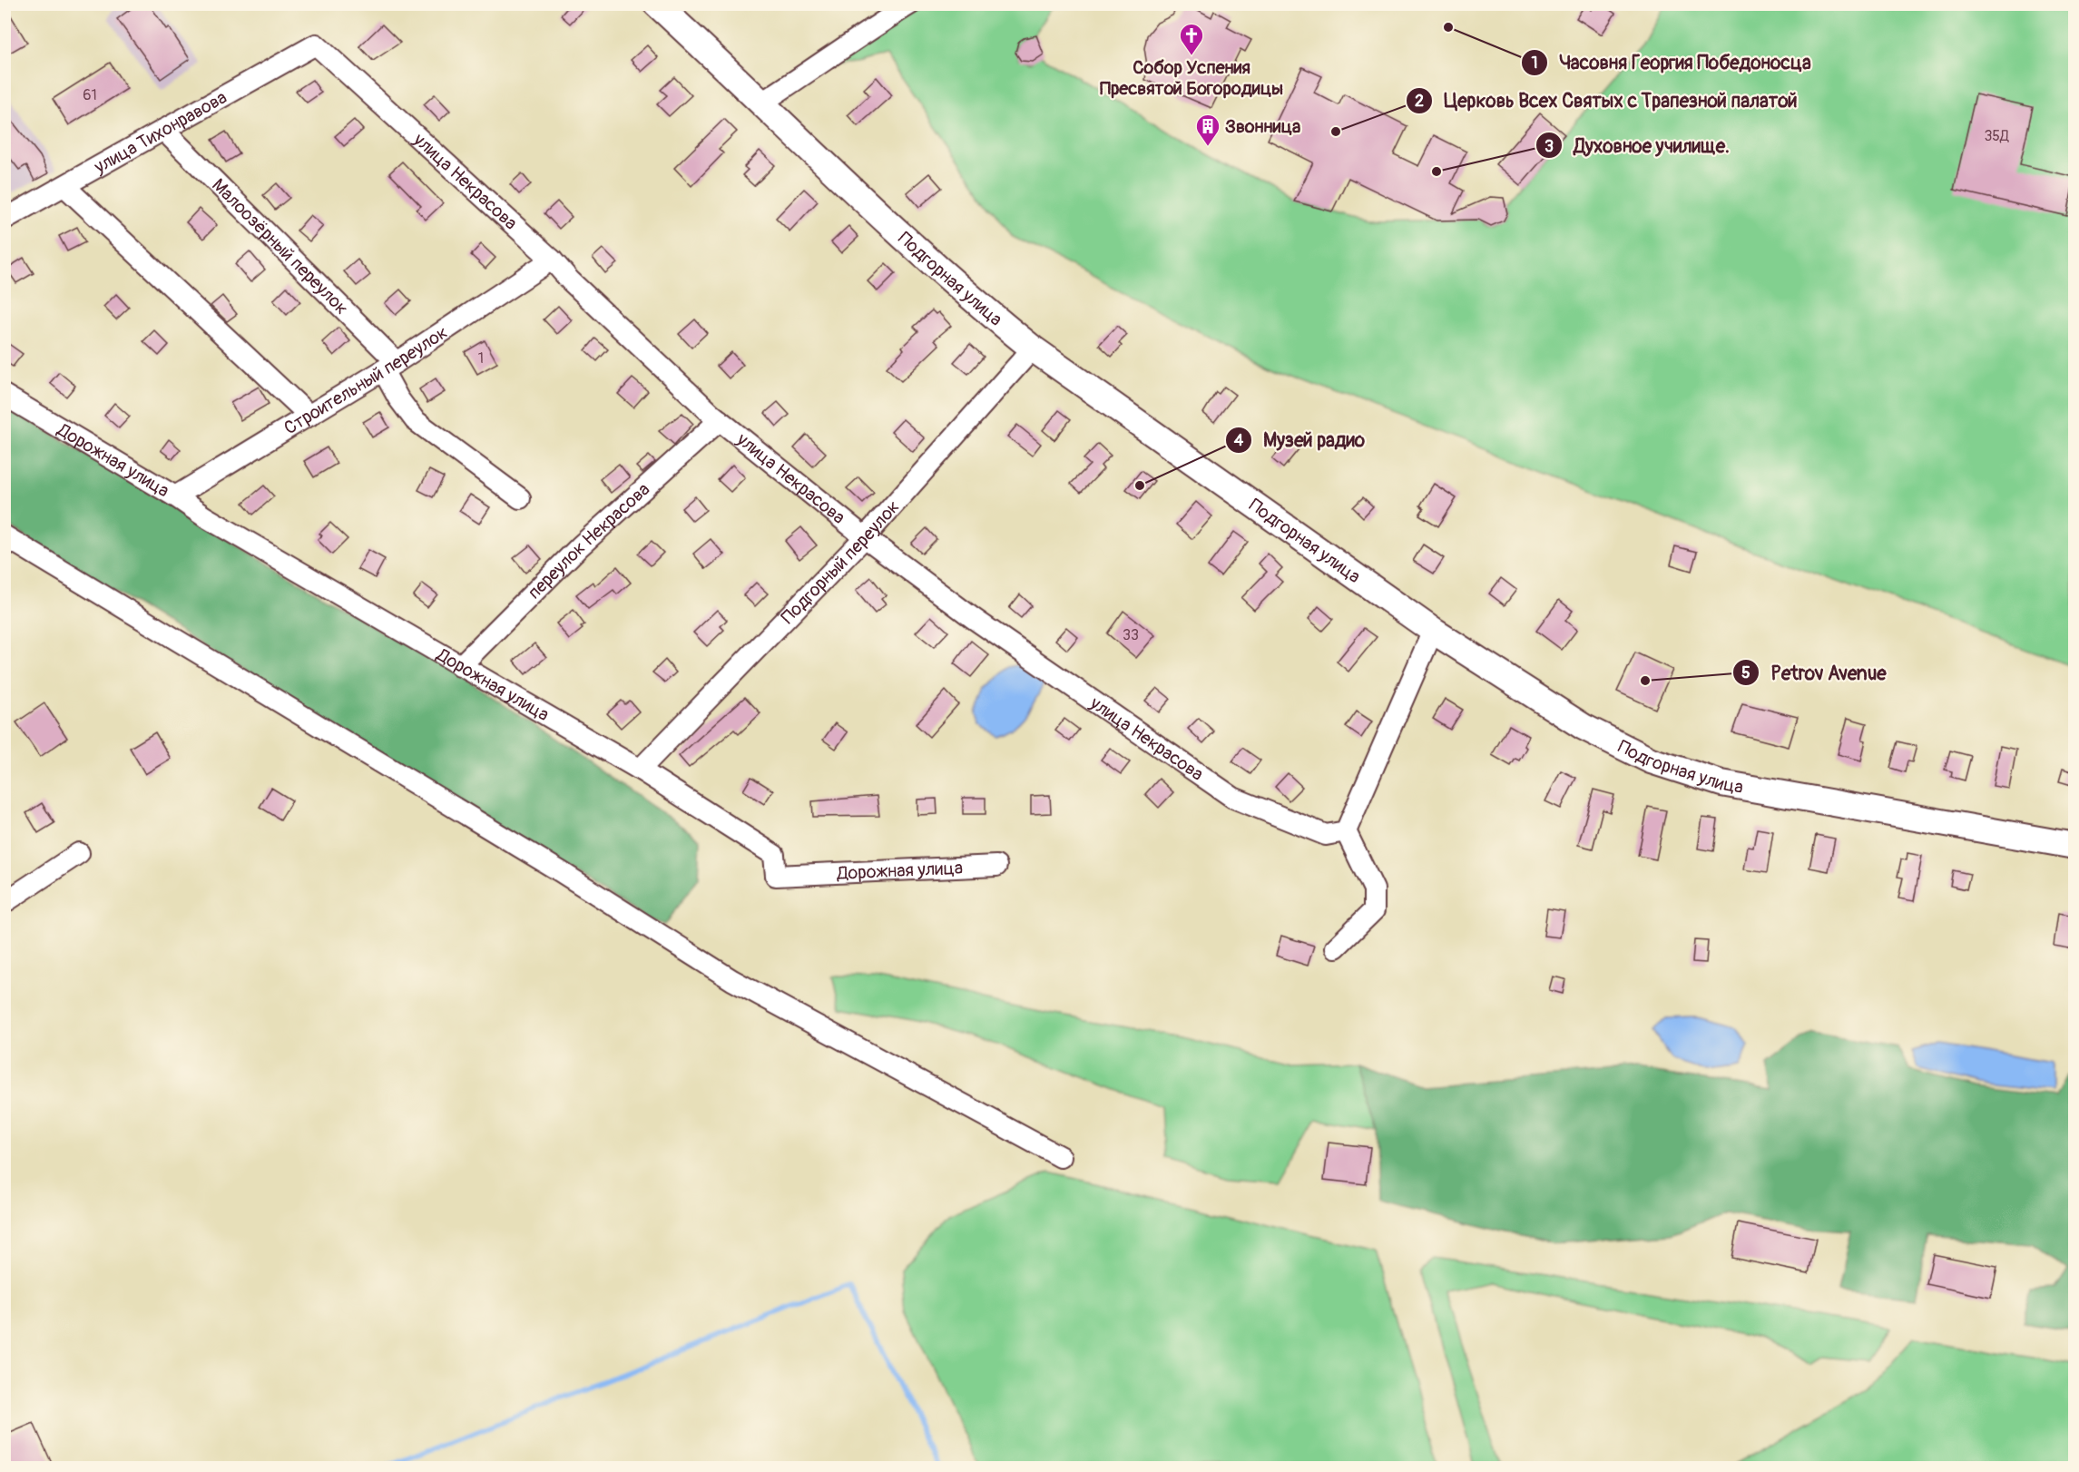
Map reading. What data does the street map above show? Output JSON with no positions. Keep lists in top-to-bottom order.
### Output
{
  "streets": {
    "main road": ["Подгорная улица"],
    "street": [
      "улица Тихонравова",
      "улица Некрасова",
      "Малоозёрный переулок",
      "Строительный переулок",
      "Дорожная улица",
      "переулок Некрасова",
      "Подгорный переулок"
    ]
  },
  "crossings": [
    ["улица Тихонравова", "улица Некрасова"],
    ["улица Тихонравова", "Малоозёрный переулок"],
    ["улица Некрасова", "Строительный переулок"],
    ["улица Некрасова", "переулок Некрасова"],
    ["улица Некрасова", "Подгорный переулок"],
    ["Малоозёрный переулок", "Строительный переулок"],
    ["Подгорная улица", "Подгорный переулок"],
    ["Строительный переулок", "Дорожная улица"],
    ["Дорожная улица", "переулок Некрасова"],
    ["Дорожная улица", "Подгорный переулок"]
  ],
  "places": {
    "other": [
      "Часовня Георгия Победоносца",
      "Церковь Всех Святых с Трапезной палатой",
      "Духовное училище.",
      "Музей радио",
      "Petrov Avenue"
    ],
    "church": ["Собор Успения Пресвятой Богородицы"],
    "building": ["Звонница"]
  },
  "house_numbers": [
    "61",
    "35Д",
    "1",
    "33"
  ]
}
